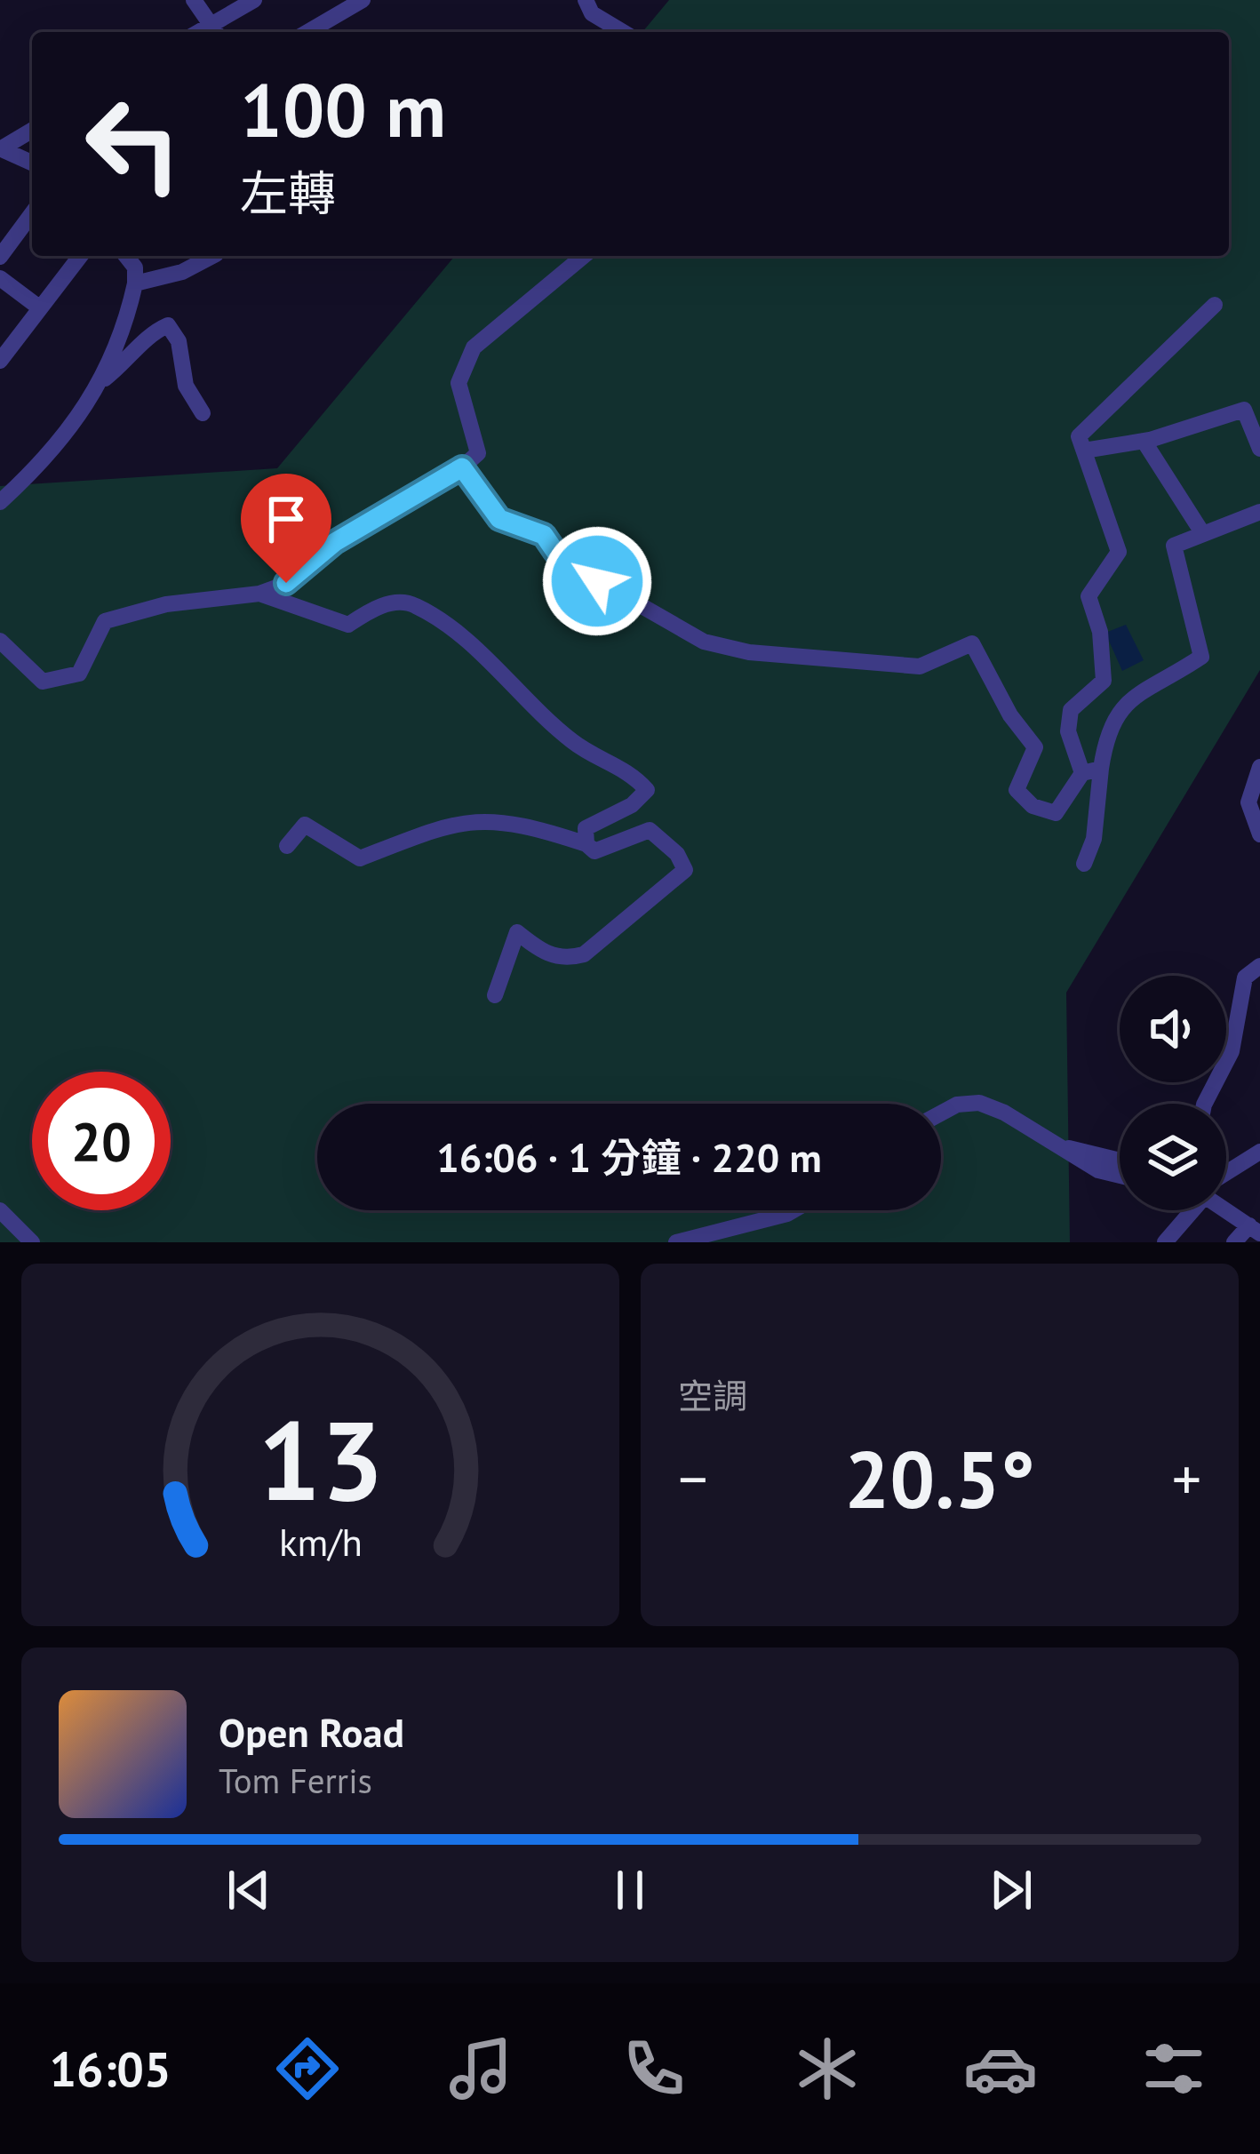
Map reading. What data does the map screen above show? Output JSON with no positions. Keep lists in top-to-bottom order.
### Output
{
  "page": {
    "turn": ["100 m", "左轉"],
    "limit": "20",
    "trip": "16:06 · 1 分鐘 · 220 m",
    "tile": "空調",
    "heat": ["−", "20.5°", "+"],
    "song": ["Open Road", "Tom Ferris"],
    "tabs": "16:05",
    "gauge": ["13", "km/h"]
  }
}
